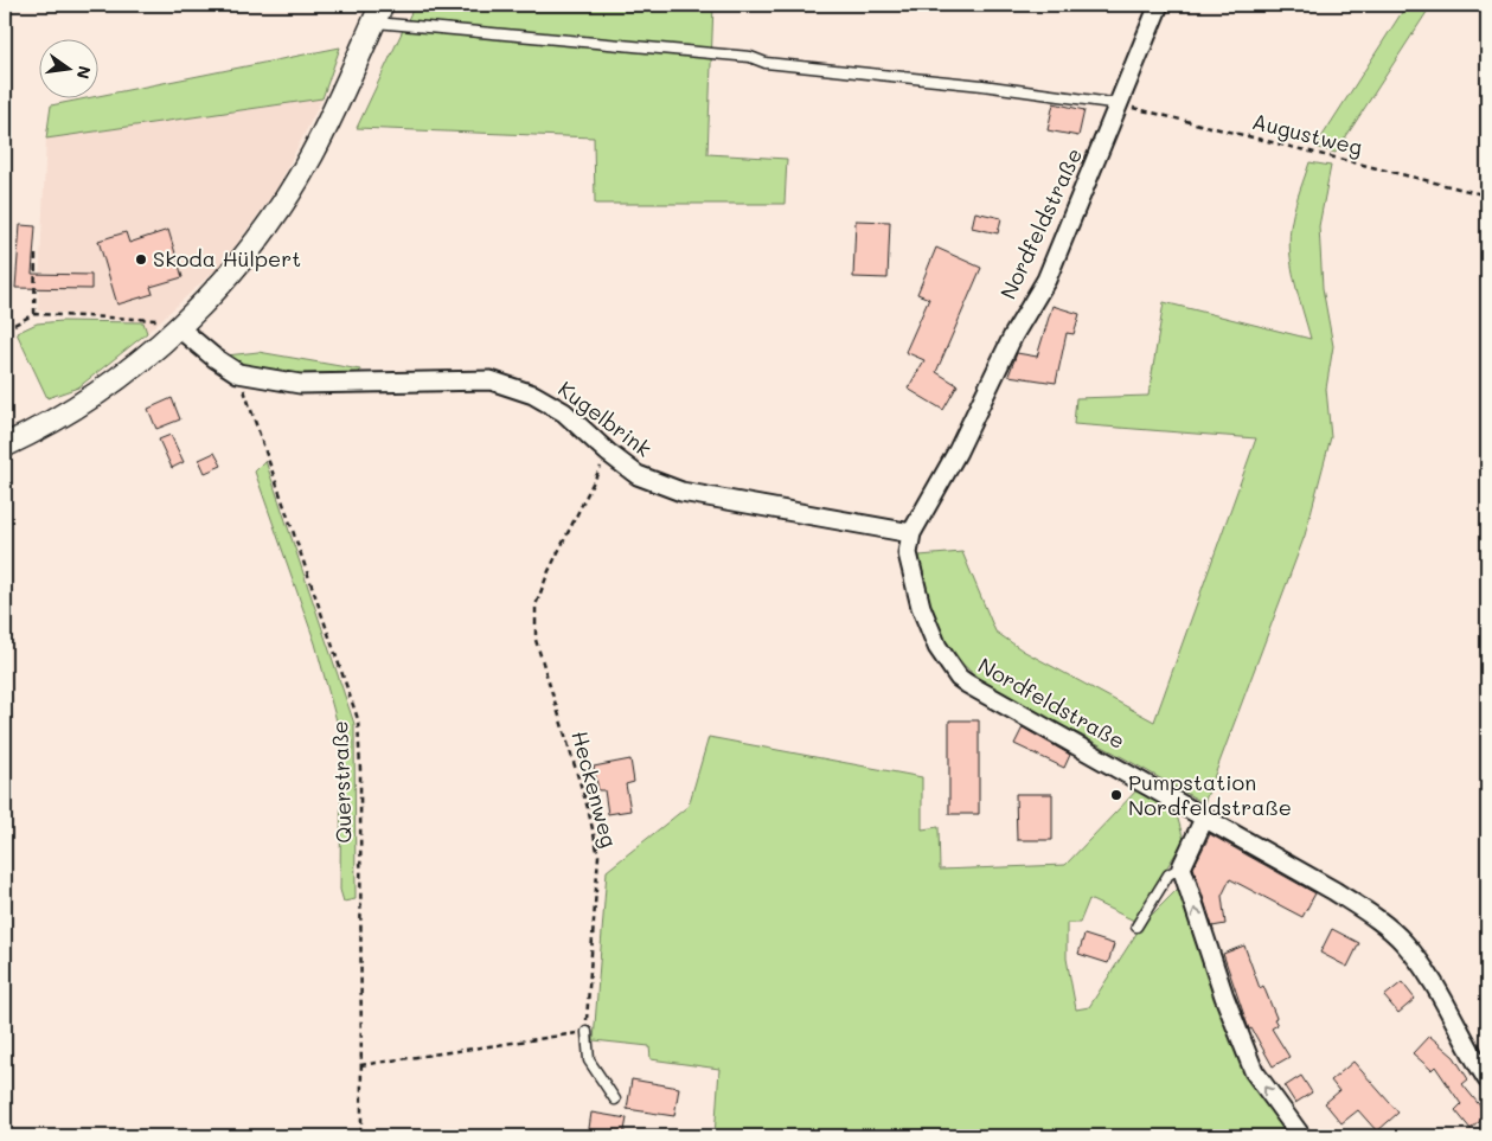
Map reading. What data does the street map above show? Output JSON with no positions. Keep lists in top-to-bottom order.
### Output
{
  "streets": {
    "street": ["Nordfeldstraße", "Kugelbrink"],
    "path": ["Augustweg", "Querstraße", "Heckenweg"]
  },
  "crossings": [
    ["Augustweg", "Nordfeldstraße"],
    ["Nordfeldstraße", "Kugelbrink"],
    ["Kugelbrink", "Querstraße"],
    ["Kugelbrink", "Heckenweg"]
  ],
  "places": ["Skoda Hülpert", "Pumpstation Nordfeldstraße"],
  "north": "right"
}
